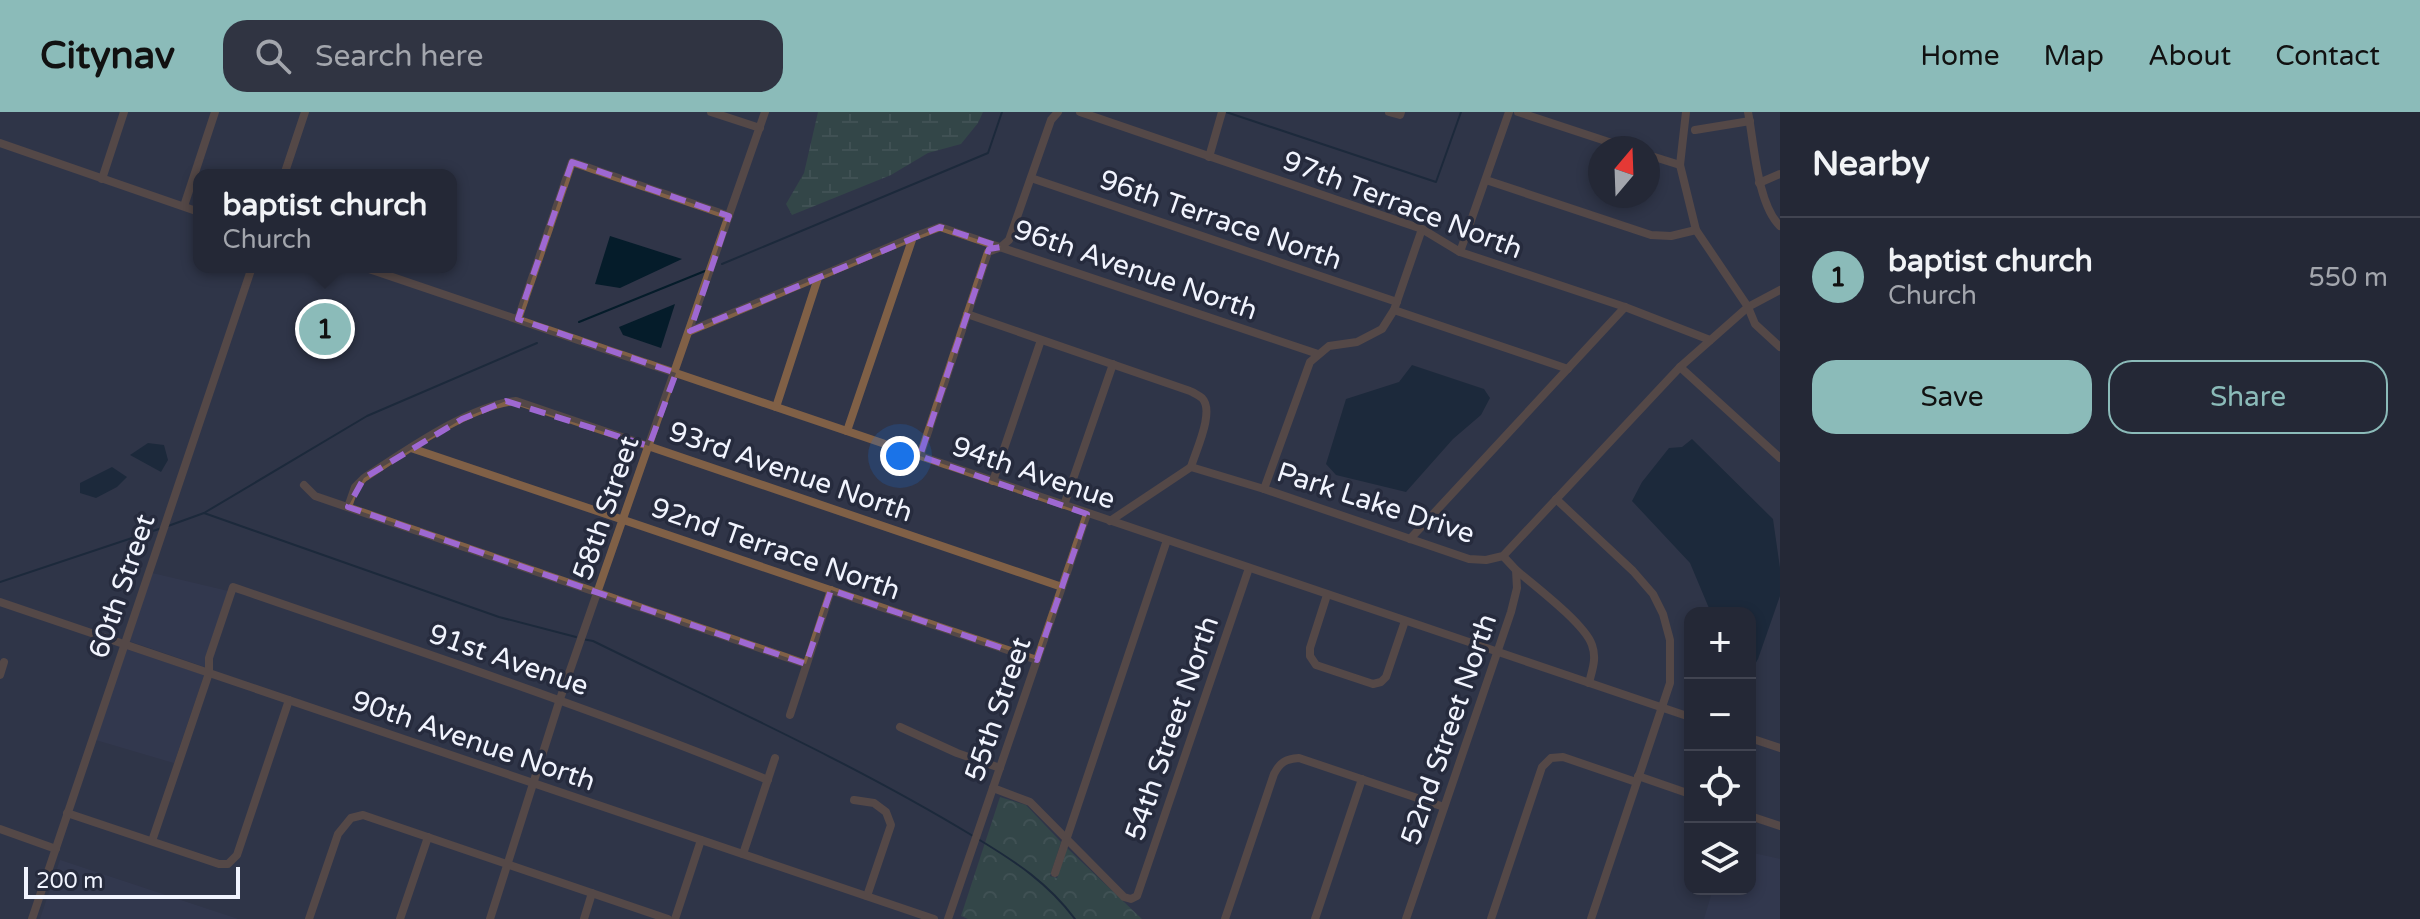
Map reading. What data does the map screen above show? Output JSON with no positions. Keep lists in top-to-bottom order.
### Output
{
  "streets": {
    "street": [
      "97th Terrace North",
      "96th Terrace North",
      "96th Avenue North",
      "93rd Avenue North",
      "94th Avenue",
      "Park Lake Drive",
      "58th Street",
      "92nd Terrace North",
      "60th Street",
      "91st Avenue",
      "55th Street",
      "54th Street North",
      "52nd Street North",
      "90th Avenue North"
    ]
  },
  "crossings": [
    ["97th Terrace North", "Park Lake Drive"],
    ["93rd Avenue North", "58th Street"],
    ["93rd Avenue North", "92nd Terrace North"],
    ["93rd Avenue North", "55th Street"],
    ["94th Avenue", "58th Street"],
    ["94th Avenue", "55th Street"],
    ["94th Avenue", "54th Street North"],
    ["94th Avenue", "52nd Street North"],
    ["58th Street", "92nd Terrace North"],
    ["58th Street", "91st Avenue"],
    ["58th Street", "90th Avenue North"],
    ["92nd Terrace North", "55th Street"],
    ["60th Street", "90th Avenue North"],
    ["91st Avenue", "90th Avenue North"]
  ],
  "scale_bar": "200 m",
  "north": "top",
  "page": {
    "header": "Citynav",
    "search": "Search here",
    "nav": [
      "Home",
      "Map",
      "About",
      "Contact"
    ],
    "heading": "Nearby",
    "popup": ["baptist church", "Church"],
    "list": [
      {
        "mark": "1",
        "name": "baptist church",
        "note": "Church",
        "value": "550 m"
      }
    ],
    "pins": "1",
    "buttons": ["Save", "Share"],
    "map_buttons": ["+", "−"],
    "scale": "200 m"
  }
}
